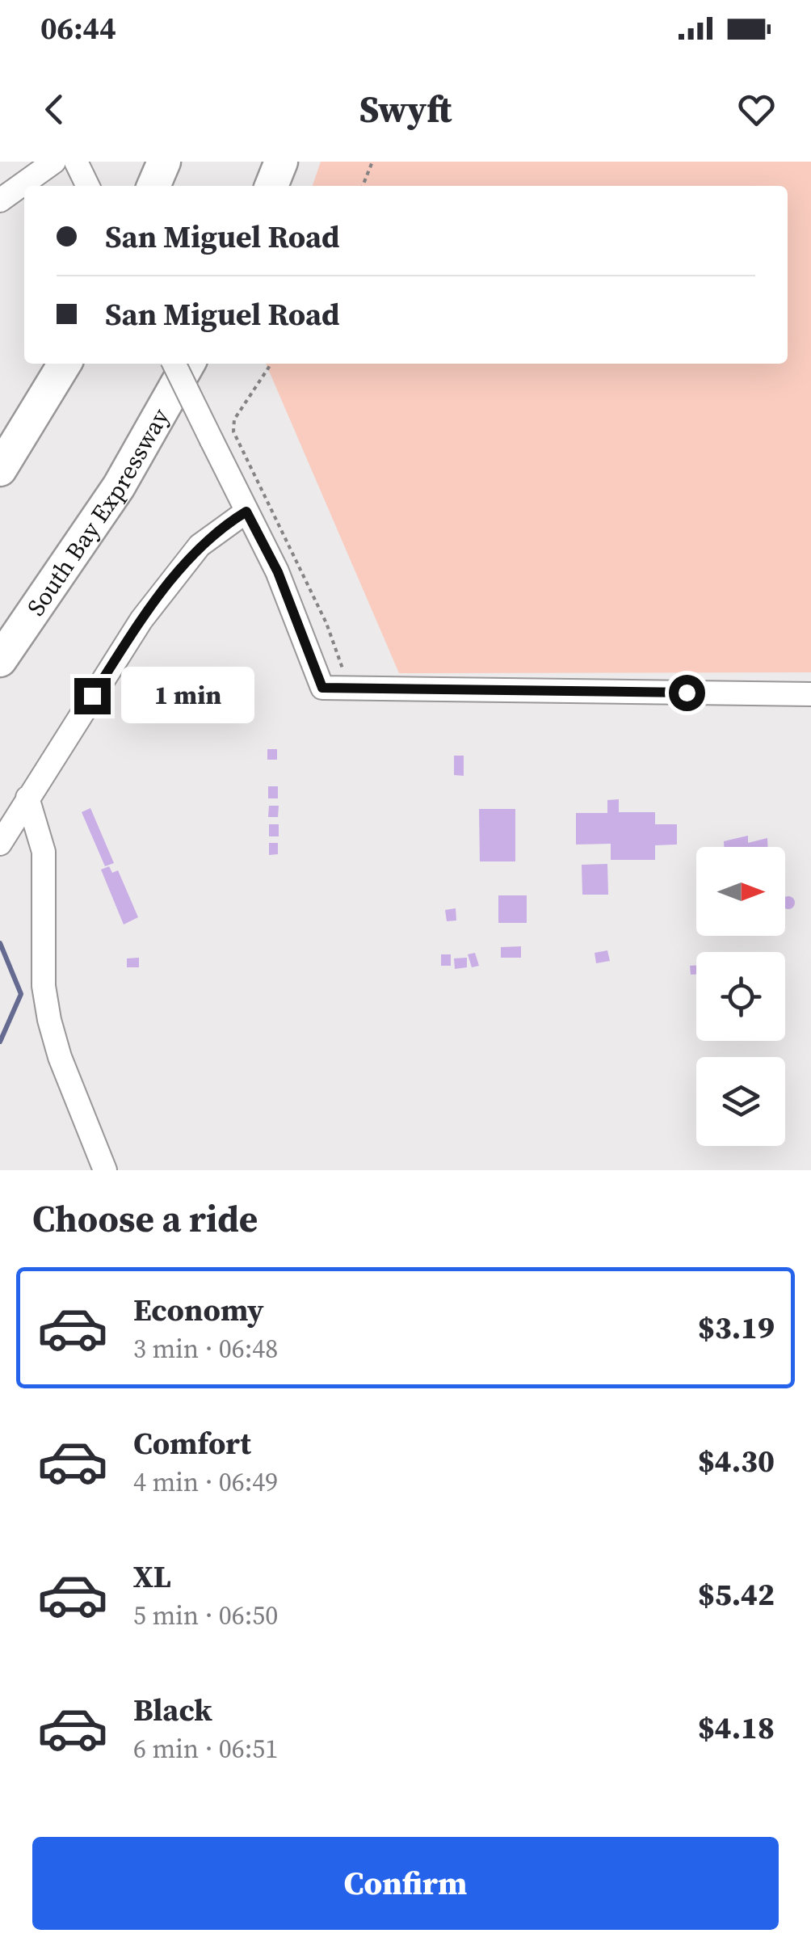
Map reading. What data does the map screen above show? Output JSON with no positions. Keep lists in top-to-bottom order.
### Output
{
  "streets": {
    "highway": ["South Bay Expressway"]
  },
  "north": "right",
  "page": {
    "status": "06:44",
    "header": "Swyft",
    "banner": ["San Miguel Road", "San Miguel Road"],
    "bubble": "1 min",
    "heading": "Choose a ride",
    "list": [
      {
        "name": "Economy",
        "note": "3 min · 06:48",
        "value": "$3.19"
      },
      {
        "name": "Comfort",
        "note": "4 min · 06:49",
        "value": "$4.30"
      },
      {
        "name": "XL",
        "note": "5 min · 06:50",
        "value": "$5.42"
      },
      {
        "name": "Black",
        "note": "6 min · 06:51",
        "value": "$4.18"
      }
    ],
    "buttons": "Confirm"
  }
}
